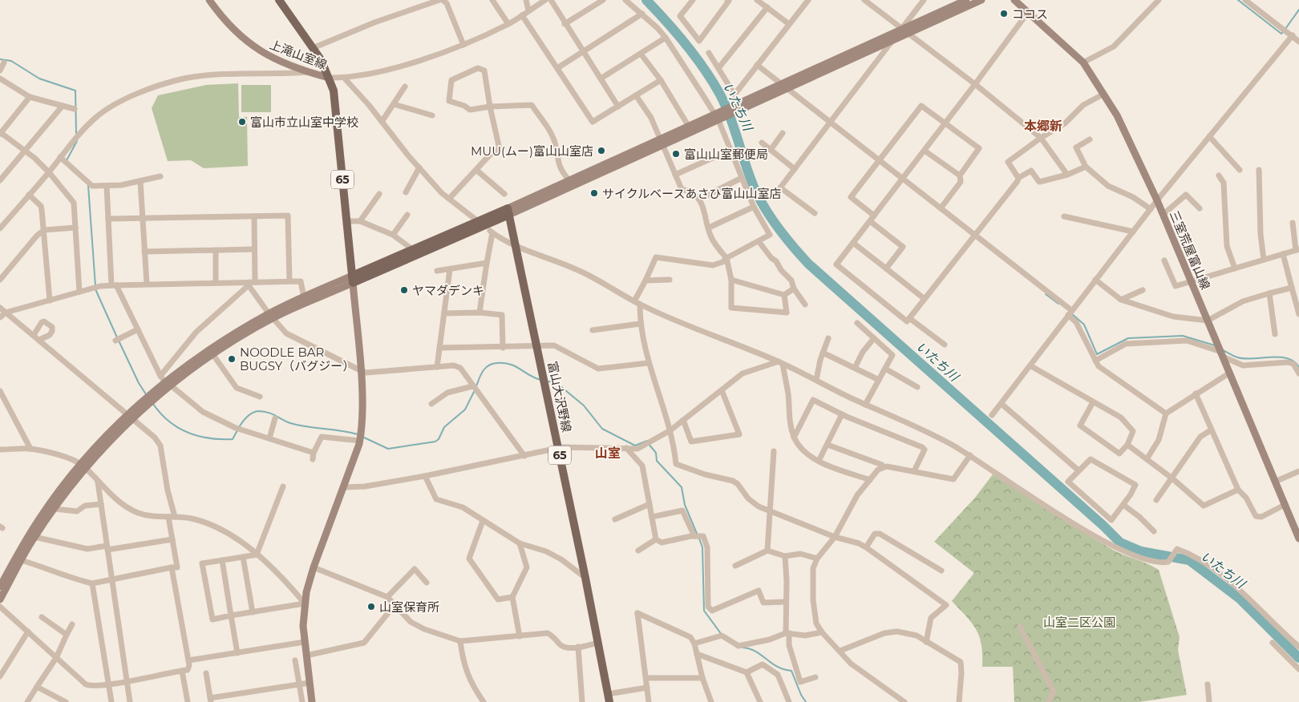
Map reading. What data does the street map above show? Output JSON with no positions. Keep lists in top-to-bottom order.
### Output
{
  "streets": {
    "main road": ["65", "富山大沢野線"],
    "street": ["上滝山室線", "三室荒屋富山線"]
  },
  "crossings": [
    ["上滝山室線", "65"]
  ],
  "districts": ["本郷新", "山室"],
  "water": ["いたち川"],
  "parks": ["山室二区公園"],
  "places": [
    "ココス",
    "富山市立山室中学校",
    "MUU(ムー)富山山室店",
    "富山山室郵便局",
    "サイクルベースあさひ富山山室店",
    "ヤマダデンキ",
    "NOODLE BAR BUGSY（バグジー）",
    "山室保育所"
  ]
}
